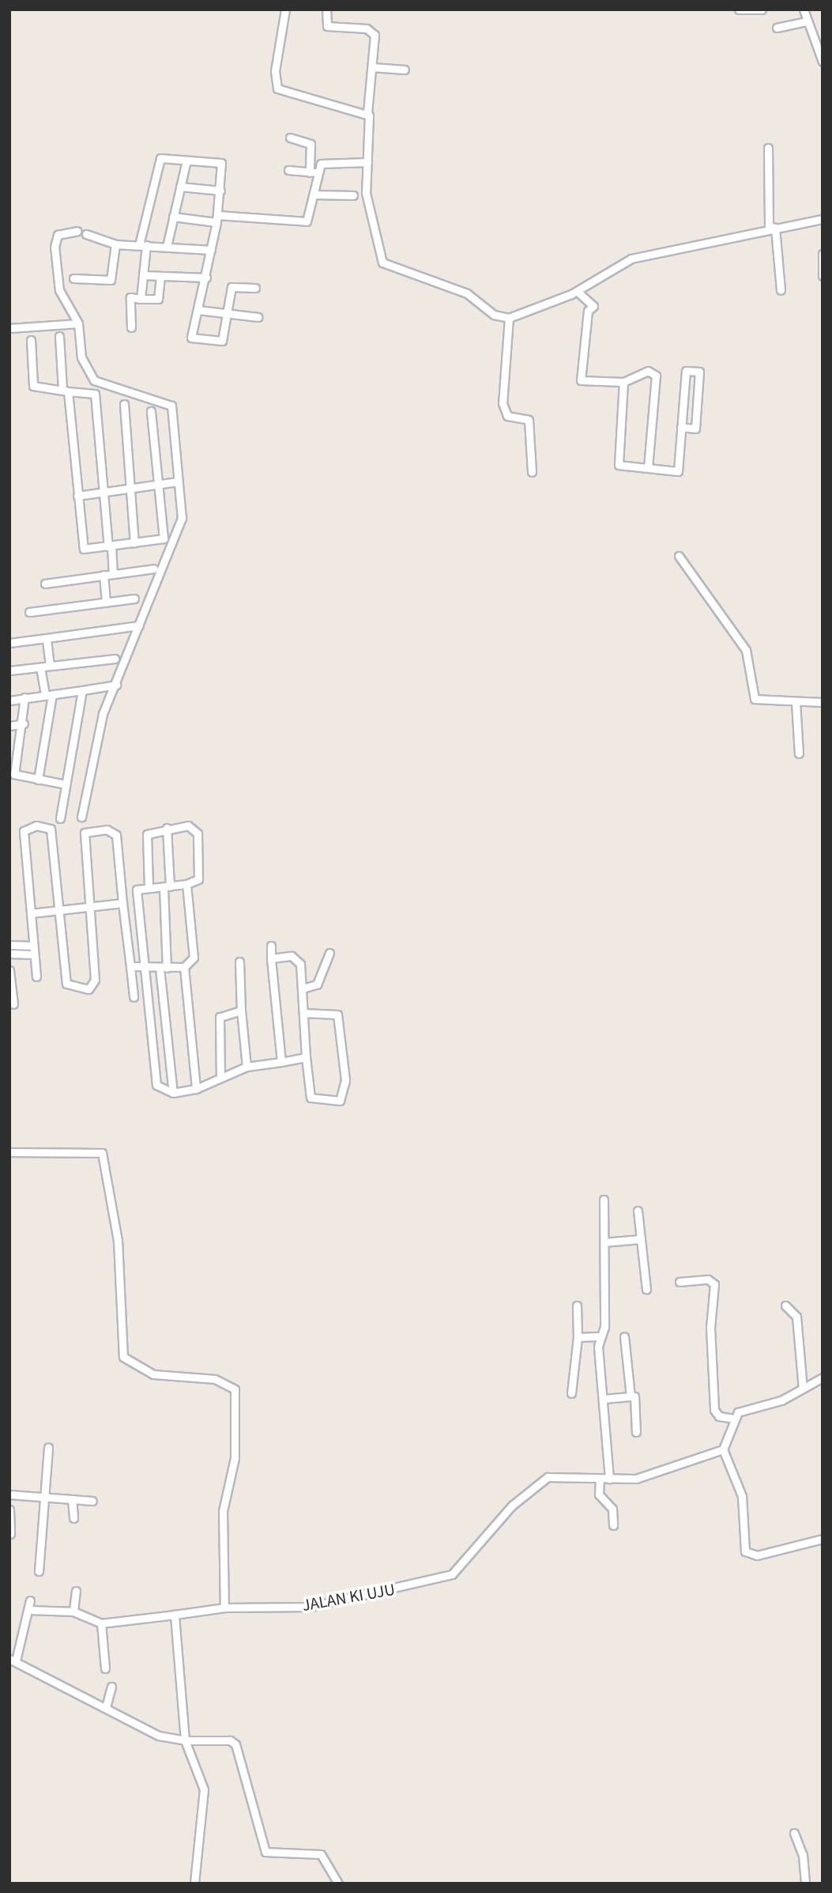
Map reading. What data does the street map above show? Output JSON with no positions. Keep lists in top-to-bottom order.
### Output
{
  "streets": {
    "street": ["JALAN KI UJU"]
  }
}
